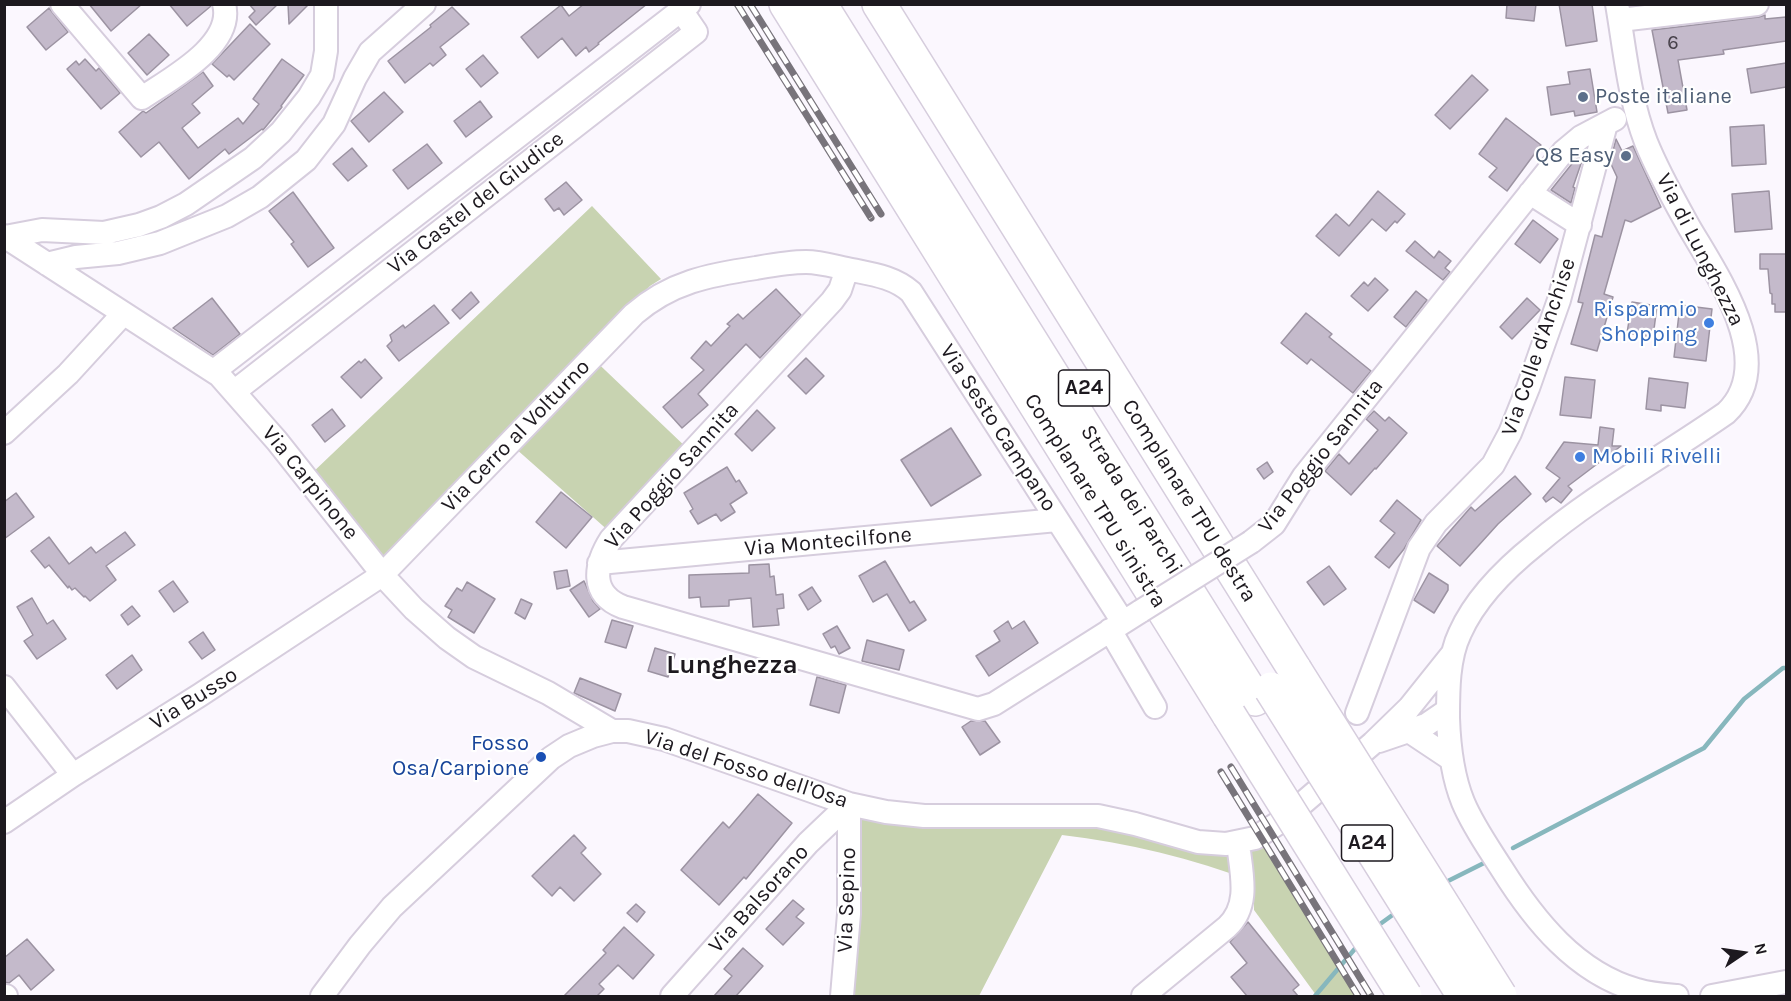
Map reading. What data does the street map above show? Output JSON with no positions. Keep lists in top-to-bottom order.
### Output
{
  "streets": {
    "highway": ["A24", "Strada dei Parchi", "Complanare TPU sinistra"],
    "street": [
      "Via Castel del Giudice",
      "Via di Lunghezza",
      "Via Colle d'Anchise",
      "Via Sesto Campano",
      "Via Cerro al Volturno",
      "Via Poggio Sannita",
      "Via Carpinone",
      "Via Montecilfone",
      "Via Busso",
      "Via del Fosso dell'Osa",
      "Via Balsorano",
      "Via Sepino"
    ]
  },
  "crossings": [
    ["Via Castel del Giudice", "Via Carpinone"],
    ["Via di Lunghezza", "Via Poggio Sannita"],
    ["Via di Lunghezza", "Via del Fosso dell'Osa"],
    ["Via Colle d'Anchise", "Via Poggio Sannita"],
    ["Via Sesto Campano", "Via Cerro al Volturno"],
    ["Via Sesto Campano", "Via Poggio Sannita"],
    ["Via Sesto Campano", "Via Montecilfone"],
    ["Via Cerro al Volturno", "Via Poggio Sannita"],
    ["Via Cerro al Volturno", "Via Carpinone"],
    ["Via Cerro al Volturno", "Via Busso"],
    ["Via Poggio Sannita", "Via Montecilfone"],
    ["Via Carpinone", "Via Busso"],
    ["Via Carpinone", "Via del Fosso dell'Osa"],
    ["Strada dei Parchi", "Complanare TPU sinistra"],
    ["Via del Fosso dell'Osa", "Via Balsorano"],
    ["Via del Fosso dell'Osa", "Via Sepino"],
    ["Via Balsorano", "Via Sepino"]
  ],
  "districts": ["Lunghezza"],
  "places": [
    "Poste italiane",
    "Q8 Easy",
    "Risparmio Shopping",
    "Mobili Rivelli",
    "Fosso Osa/Carpione"
  ],
  "house_numbers": ["6"],
  "north": "right"
}
